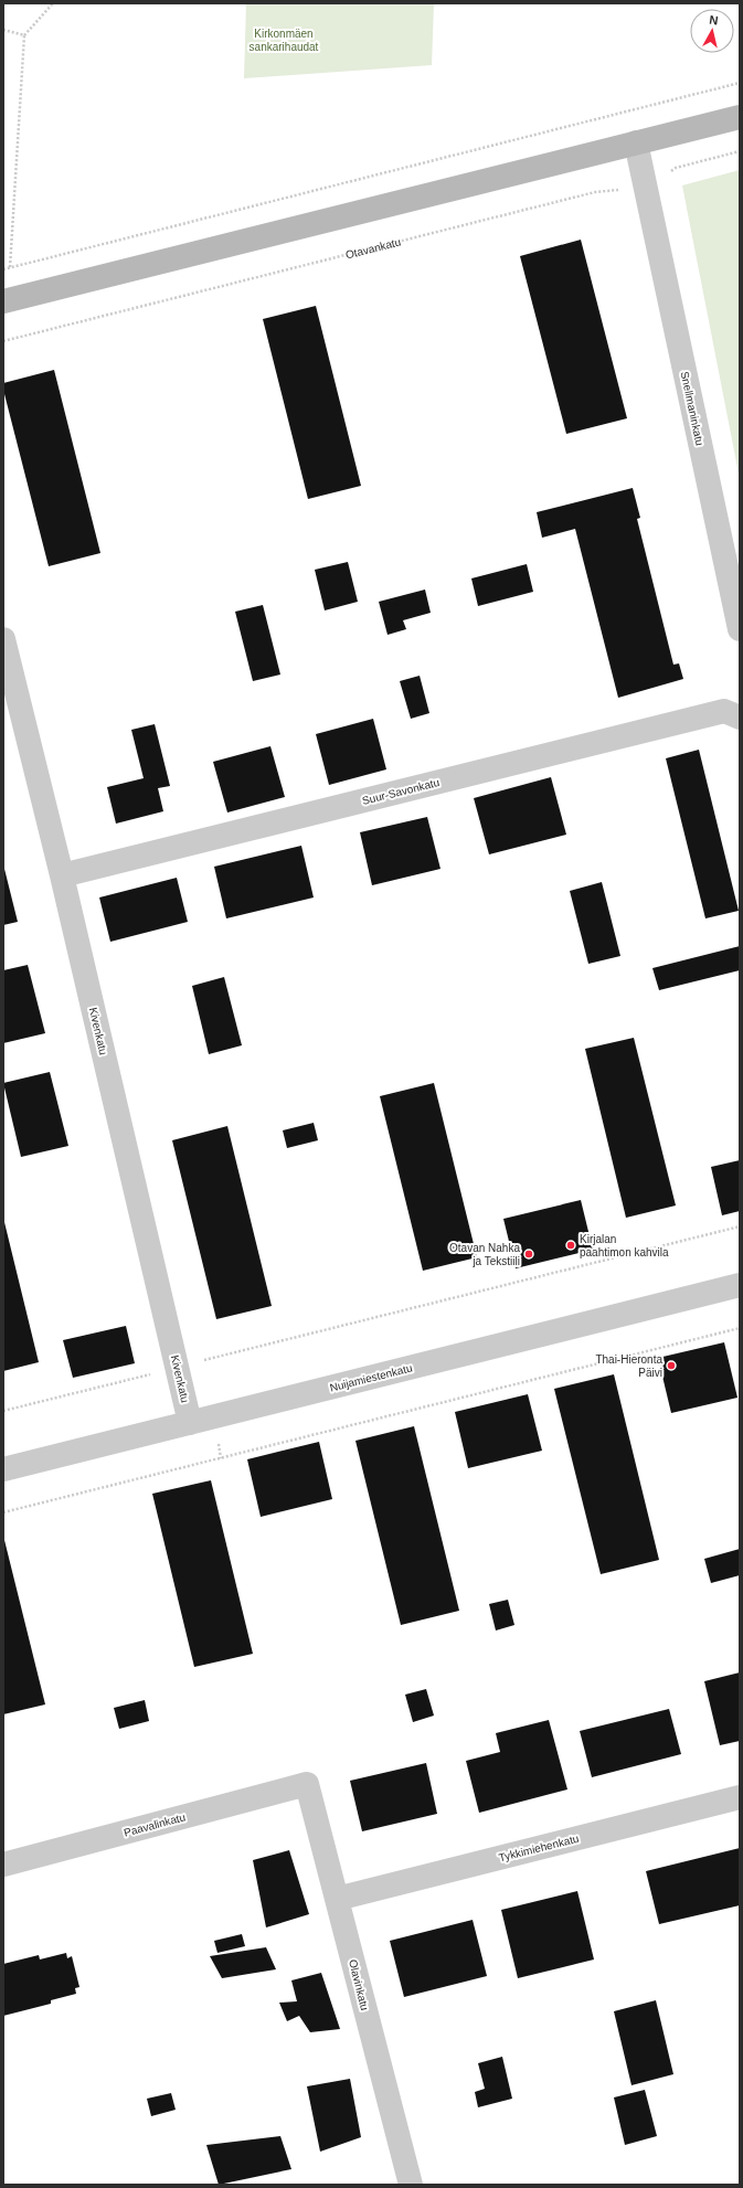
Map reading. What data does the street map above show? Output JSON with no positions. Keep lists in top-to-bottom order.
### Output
{
  "streets": {
    "street": [
      "Snellmaninkatu",
      "Suur-Savonkatu",
      "Kivenkatu",
      "Nuijamiestenkatu",
      "Paavalinkatu",
      "Tykkimiehenkatu",
      "Olavinkatu"
    ],
    "path": ["Otavankatu"]
  },
  "crossings": [
    ["Otavankatu", "Snellmaninkatu"],
    ["Suur-Savonkatu", "Kivenkatu"],
    ["Kivenkatu", "Nuijamiestenkatu"],
    ["Paavalinkatu", "Olavinkatu"],
    ["Tykkimiehenkatu", "Olavinkatu"]
  ],
  "parks": ["Kirkonmäen sankarihaudat"],
  "places": ["Kirjalan paahtimon kahvila", "Otavan Nahka ja Tekstiili", "Thai-Hieronta Päivi"],
  "north": "top"
}
